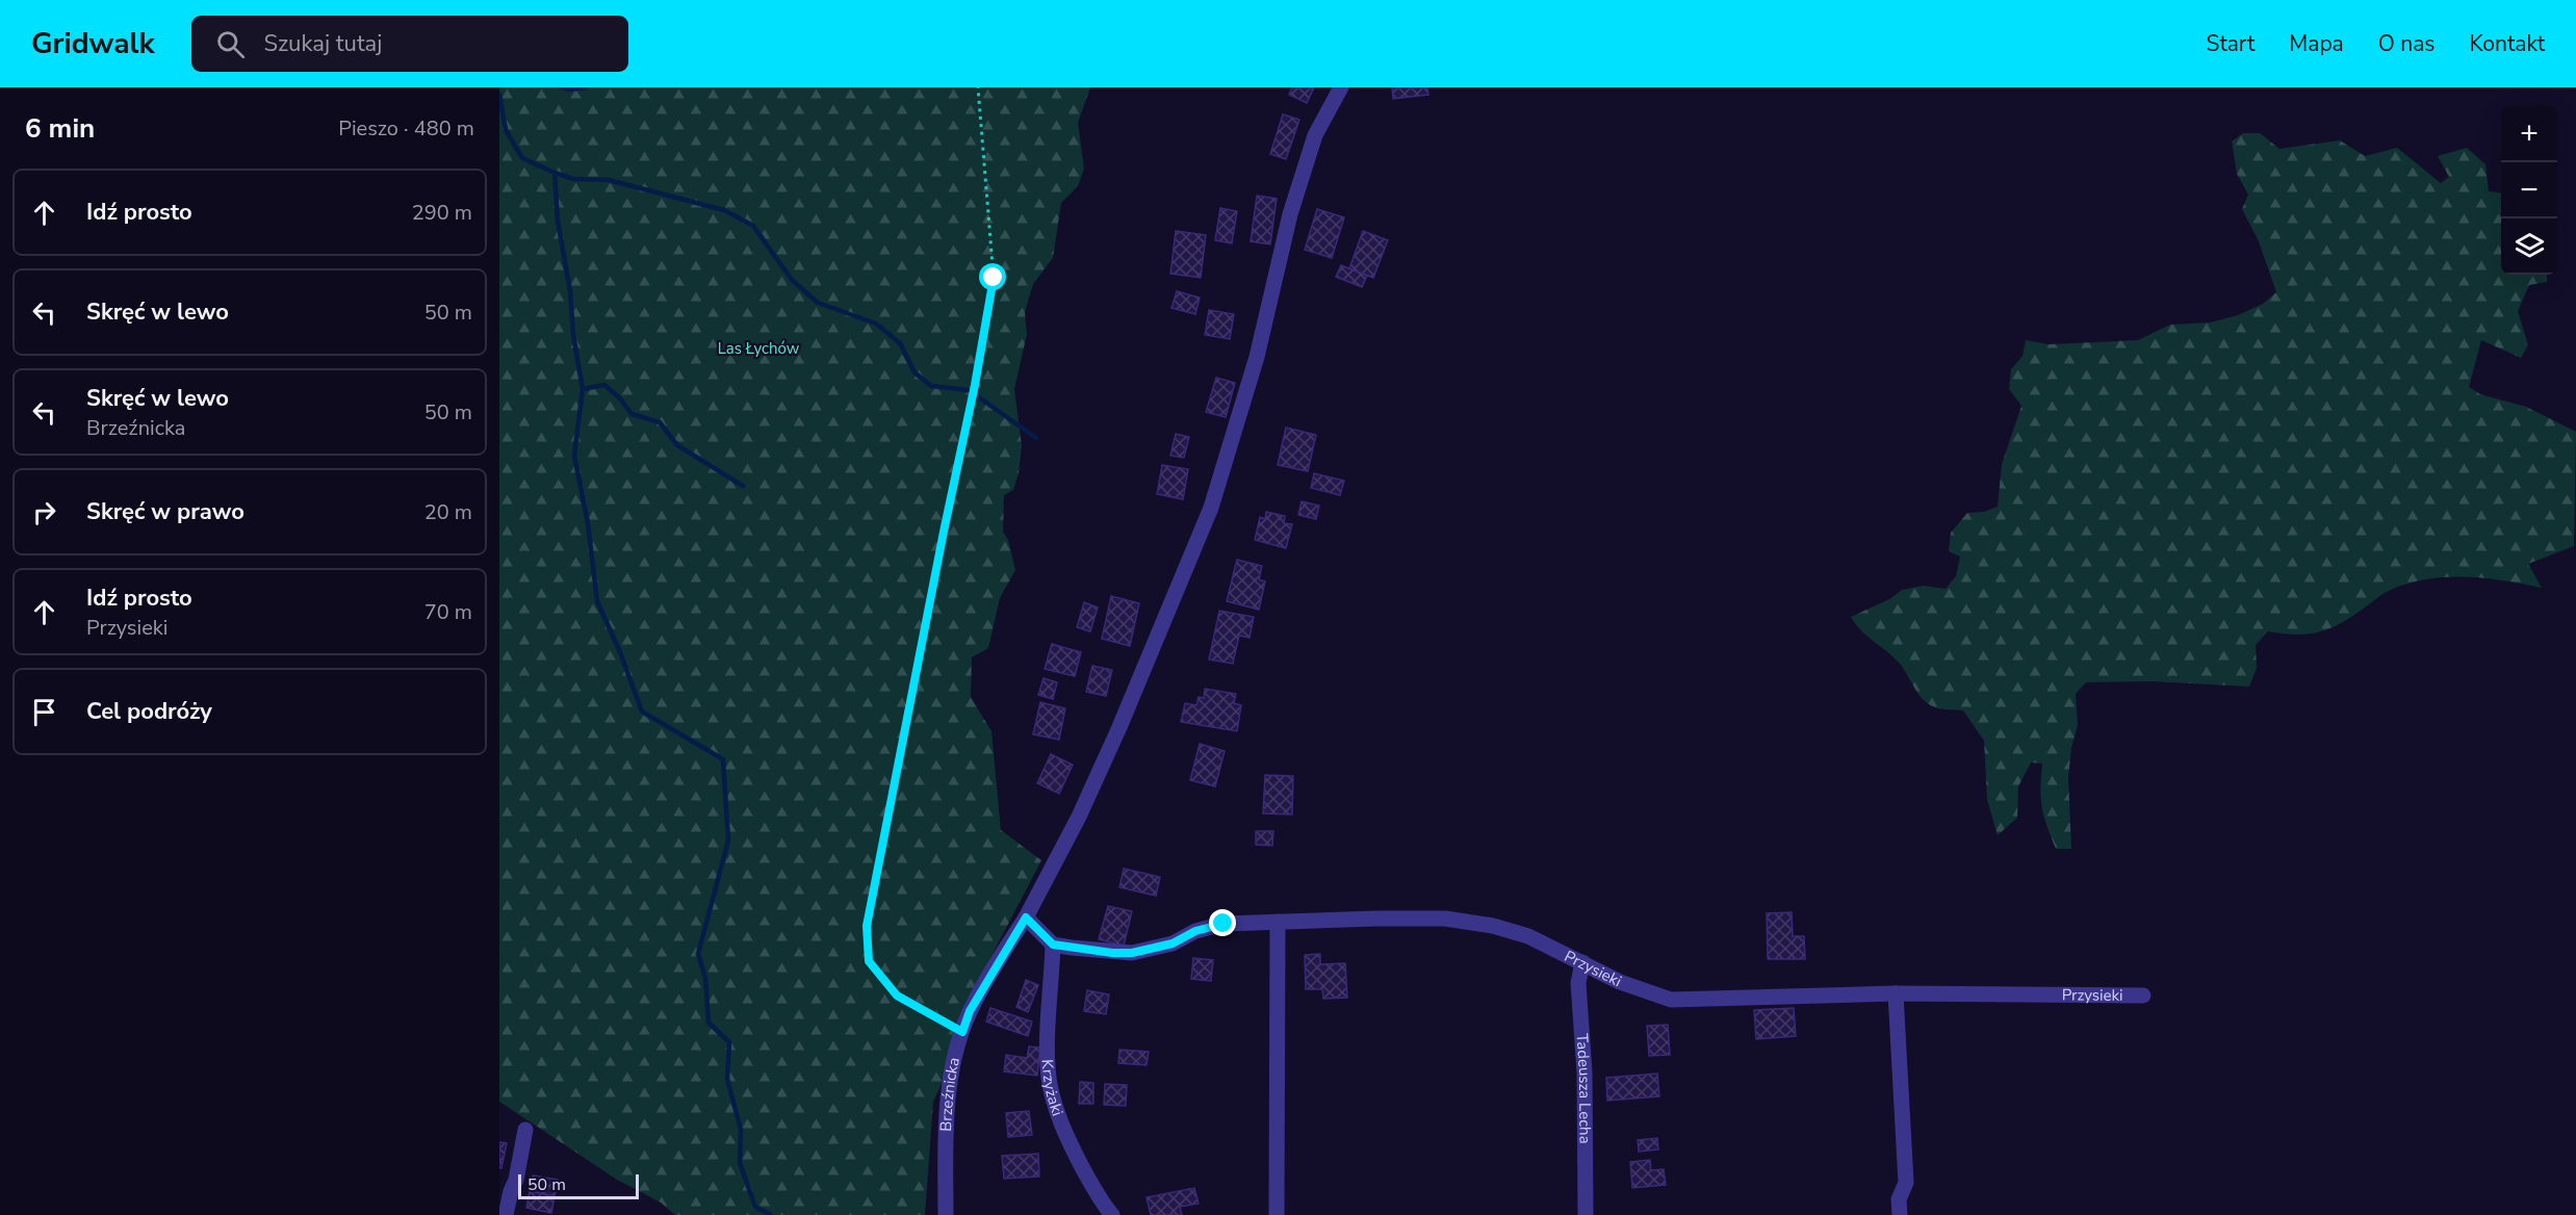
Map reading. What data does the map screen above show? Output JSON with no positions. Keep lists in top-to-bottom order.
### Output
{
  "streets": {
    "street": [
      "Przysieki",
      "Krzyżaki",
      "Tadeusza Lecha",
      "Brzeźnicka"
    ]
  },
  "crossings": [
    ["Przysieki", "Krzyżaki"],
    ["Przysieki", "Tadeusza Lecha"]
  ],
  "parks": ["Las Łychów"],
  "scale_bar": "50 m",
  "page": {
    "header": "Gridwalk",
    "search": "Szukaj tutaj",
    "nav": [
      "Start",
      "Mapa",
      "O nas",
      "Kontakt"
    ],
    "heading": ["6 min", "Pieszo · 480 m"],
    "map_buttons": ["+", "−"],
    "list": [
      ["Idź prosto", "290 m"],
      ["Skręć w lewo", "50 m"],
      ["Skręć w lewo", "Brzeźnicka", "50 m"],
      ["Skręć w prawo", "20 m"],
      ["Idź prosto", "Przysieki", "70 m"],
      "Cel podróży"
    ],
    "scale": "50 m"
  }
}
